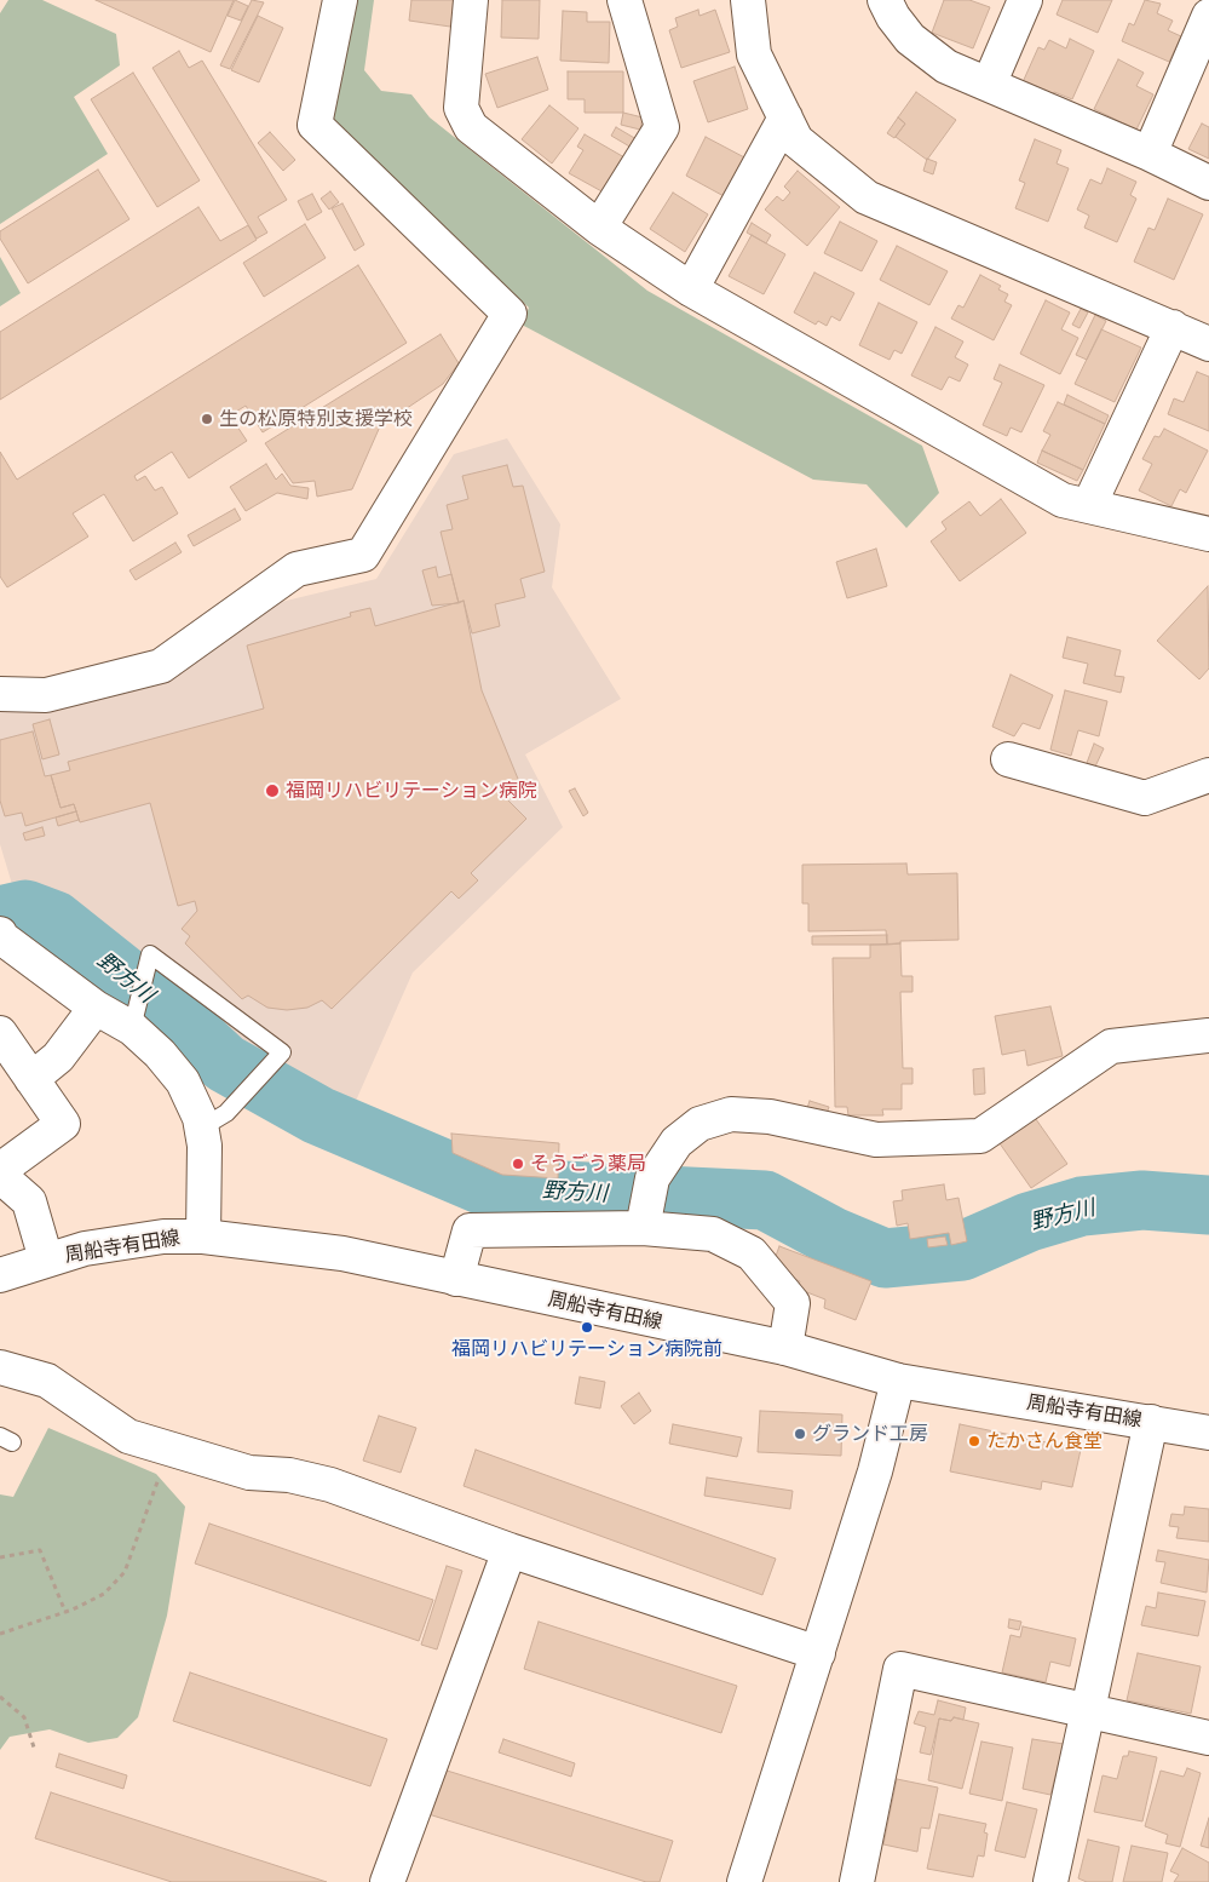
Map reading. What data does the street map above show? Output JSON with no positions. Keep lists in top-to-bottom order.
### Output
{
  "streets": {
    "street": ["周船寺有田線"]
  },
  "water": ["野方川"],
  "places": [
    "生の松原特別支援学校",
    "福岡リハビリテーション病院",
    "そうごう薬局",
    "福岡リハビリテーション病院前",
    "グランド工房",
    "たかさん食堂"
  ]
}
